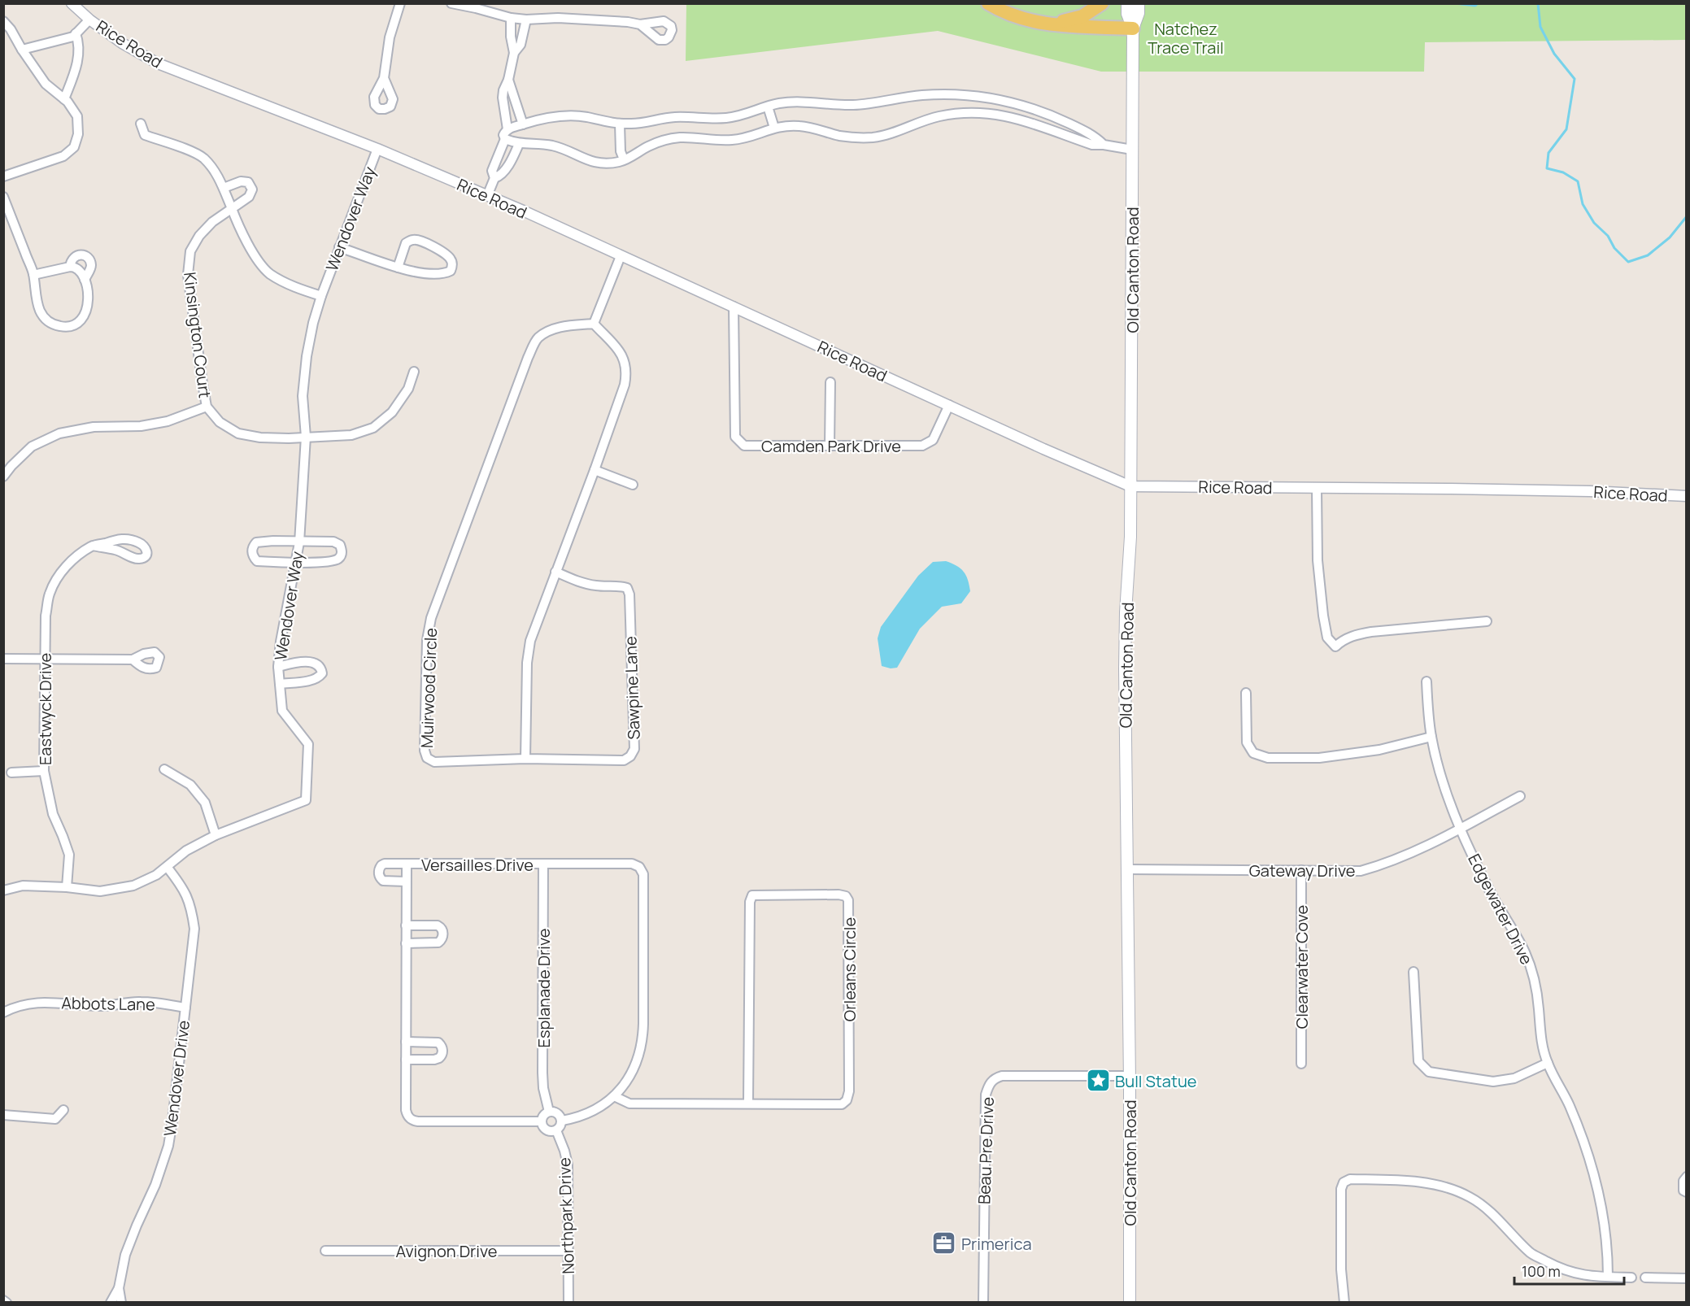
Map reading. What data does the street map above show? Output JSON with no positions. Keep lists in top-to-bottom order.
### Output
{
  "streets": {
    "main road": ["Old Canton Road"],
    "street": [
      "Rice Road",
      "Wendover Way",
      "Kinsington Court",
      "Camden Park Drive",
      "Muirwood Circle",
      "Sawpine Lane",
      "Eastwyck Drive",
      "Versailles Drive",
      "Gateway Drive",
      "Edgewater Drive",
      "Clearwater Cove",
      "Orleans Circle",
      "Esplanade Drive",
      "Abbots Lane",
      "Wendover Drive",
      "Beau Pre Drive",
      "Northpark Drive",
      "Avignon Drive"
    ]
  },
  "crossings": [
    ["Rice Road", "Wendover Way"],
    ["Rice Road", "Old Canton Road"],
    ["Rice Road", "Camden Park Drive"],
    ["Wendover Way", "Kinsington Court"],
    ["Wendover Way", "Eastwyck Drive"],
    ["Wendover Way", "Wendover Drive"],
    ["Old Canton Road", "Gateway Drive"],
    ["Old Canton Road", "Beau Pre Drive"],
    ["Muirwood Circle", "Sawpine Lane"],
    ["Versailles Drive", "Orleans Circle"],
    ["Versailles Drive", "Esplanade Drive"],
    ["Versailles Drive", "Northpark Drive"],
    ["Gateway Drive", "Edgewater Drive"],
    ["Gateway Drive", "Clearwater Cove"],
    ["Esplanade Drive", "Northpark Drive"],
    ["Abbots Lane", "Wendover Drive"],
    ["Northpark Drive", "Avignon Drive"]
  ],
  "parks": ["Natchez Trace Trail"],
  "places": {
    "place": ["Bull Statue"],
    "office": ["Primerica"]
  },
  "scale_bar": "100 m"
}
